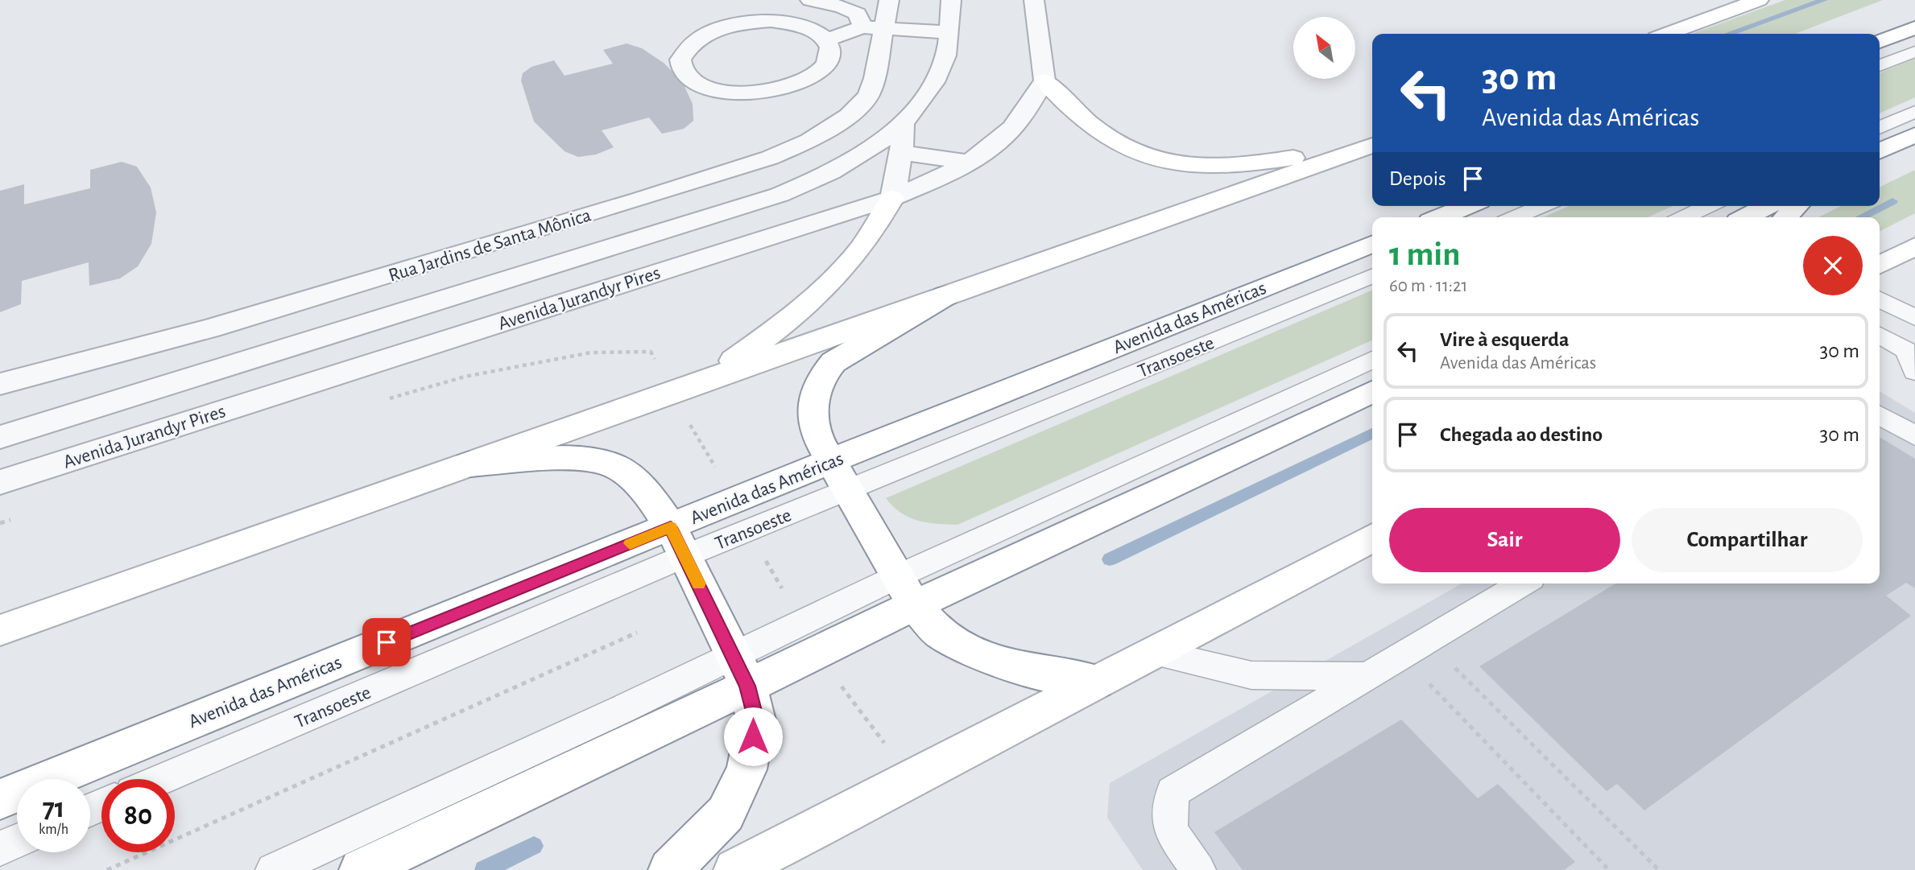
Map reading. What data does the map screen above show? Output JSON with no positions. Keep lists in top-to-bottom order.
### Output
{
  "streets": {
    "main road": ["Avenida das Américas"],
    "street": ["Rua Jardins de Santa Mônica", "Avenida Jurandyr Pires"],
    "lane": ["Transoeste"]
  },
  "crossings": [
    ["Avenida das Américas", "Transoeste"]
  ],
  "north": "top left",
  "page": {
    "turn": ["30 m", "Avenida das Américas"],
    "then": "Depois",
    "heading": ["1 min", "60 m · 11:21"],
    "list": [
      {
        "name": "Vire à esquerda",
        "note": "Avenida das Américas",
        "value": "30 m"
      },
      {
        "name": "Chegada ao destino",
        "value": "30 m"
      }
    ],
    "buttons": ["Sair", "Compartilhar"],
    "speed": "71 km/h",
    "limit": "80"
  }
}
